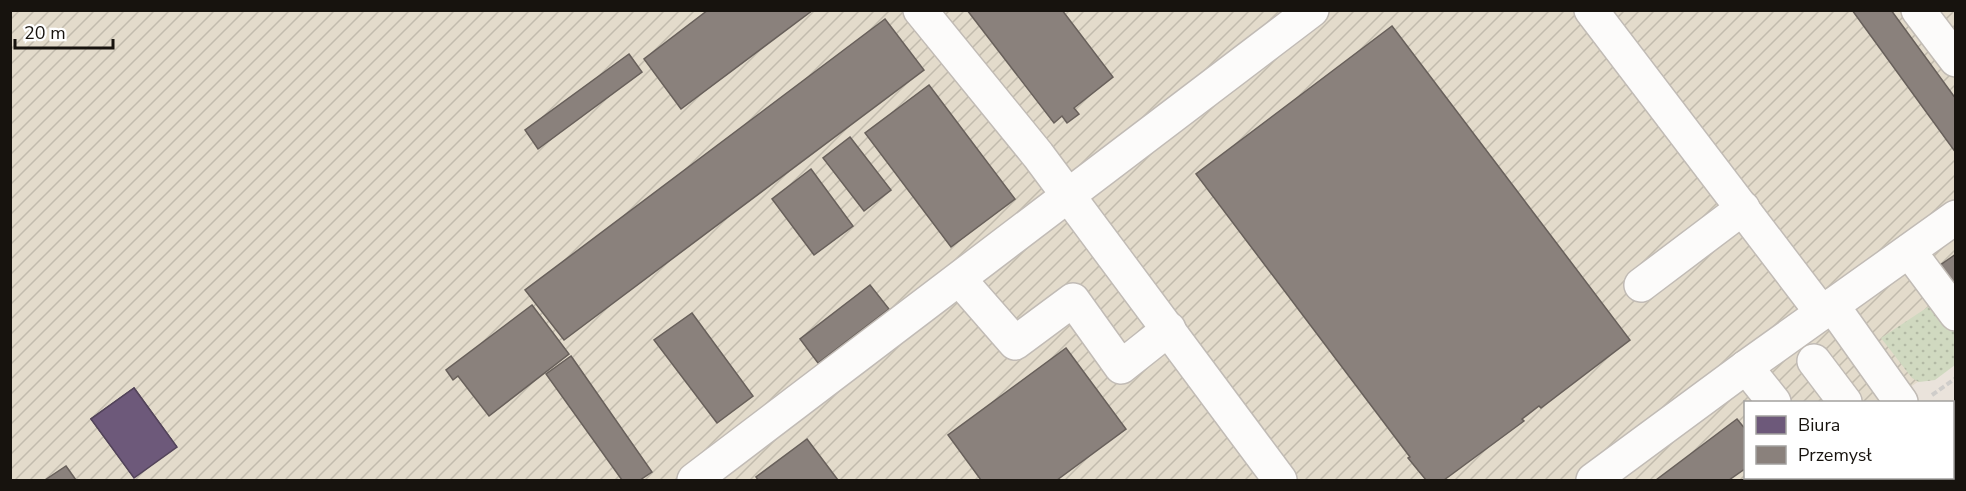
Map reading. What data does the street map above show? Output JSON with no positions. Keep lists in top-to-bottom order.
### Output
{
  "legend": ["Biura", "Przemysł"],
  "scale_bar": "20 m"
}
